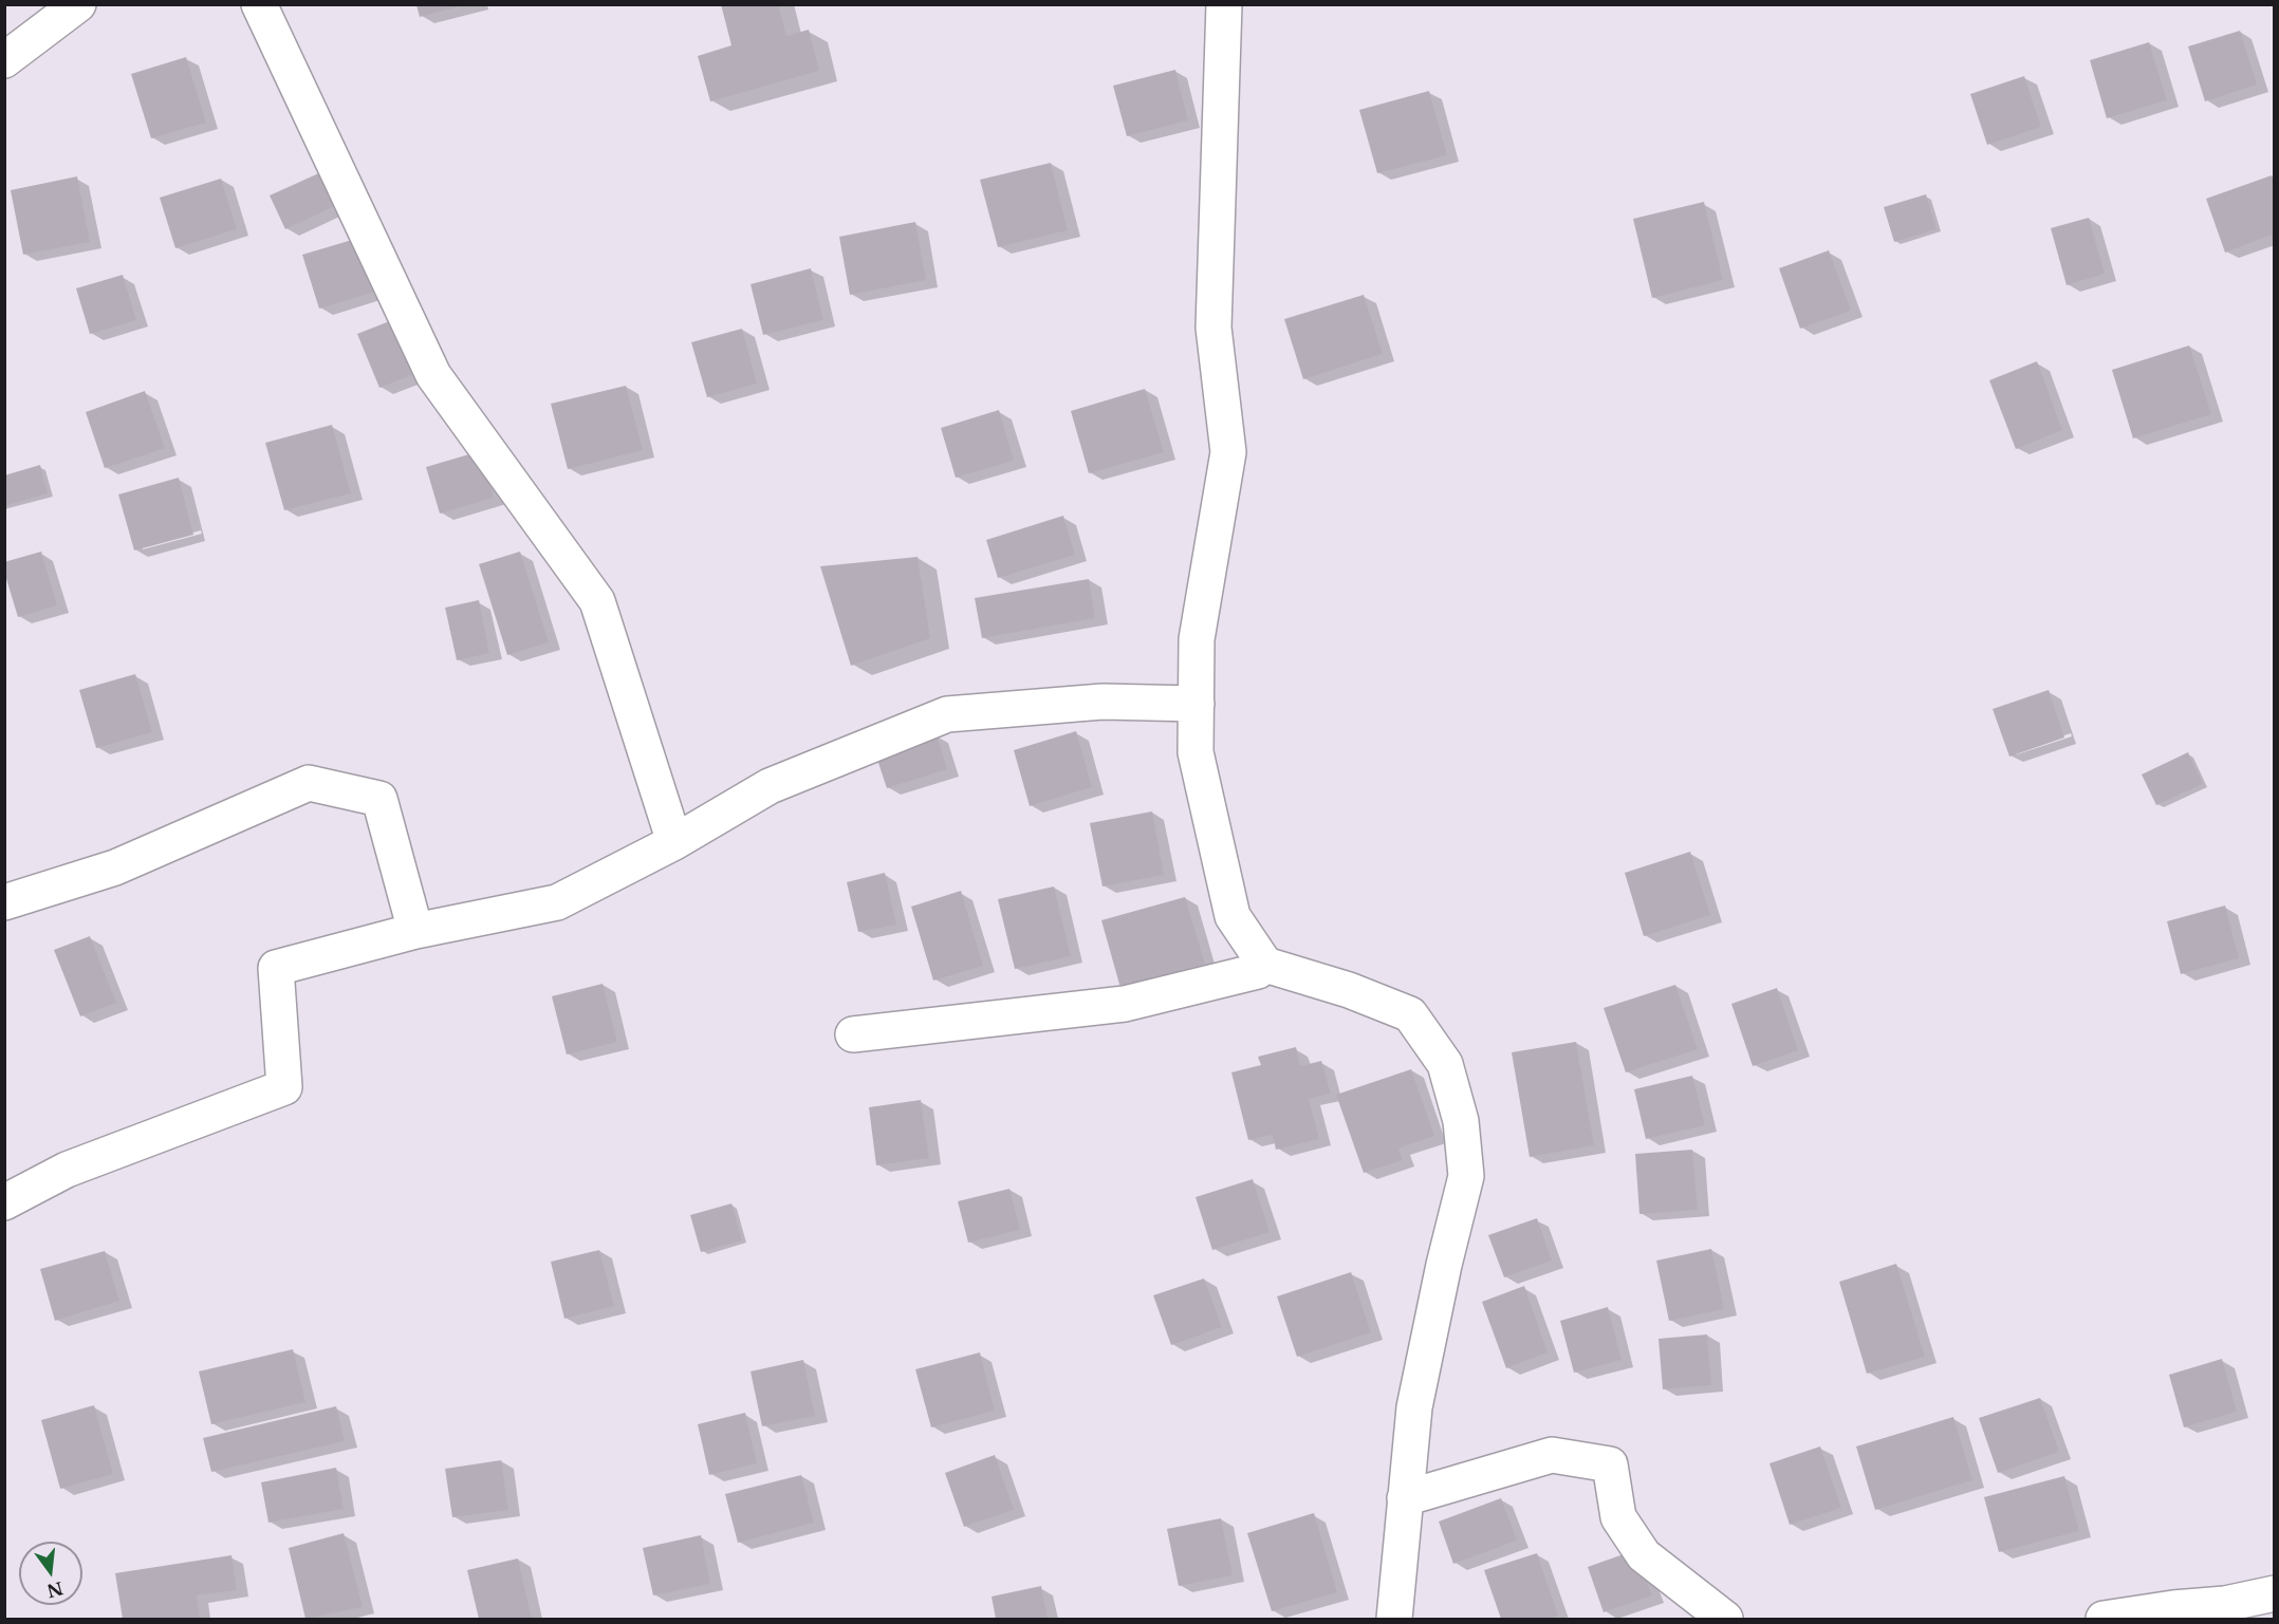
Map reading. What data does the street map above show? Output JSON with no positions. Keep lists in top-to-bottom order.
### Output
{
  "north": "bottom"
}
